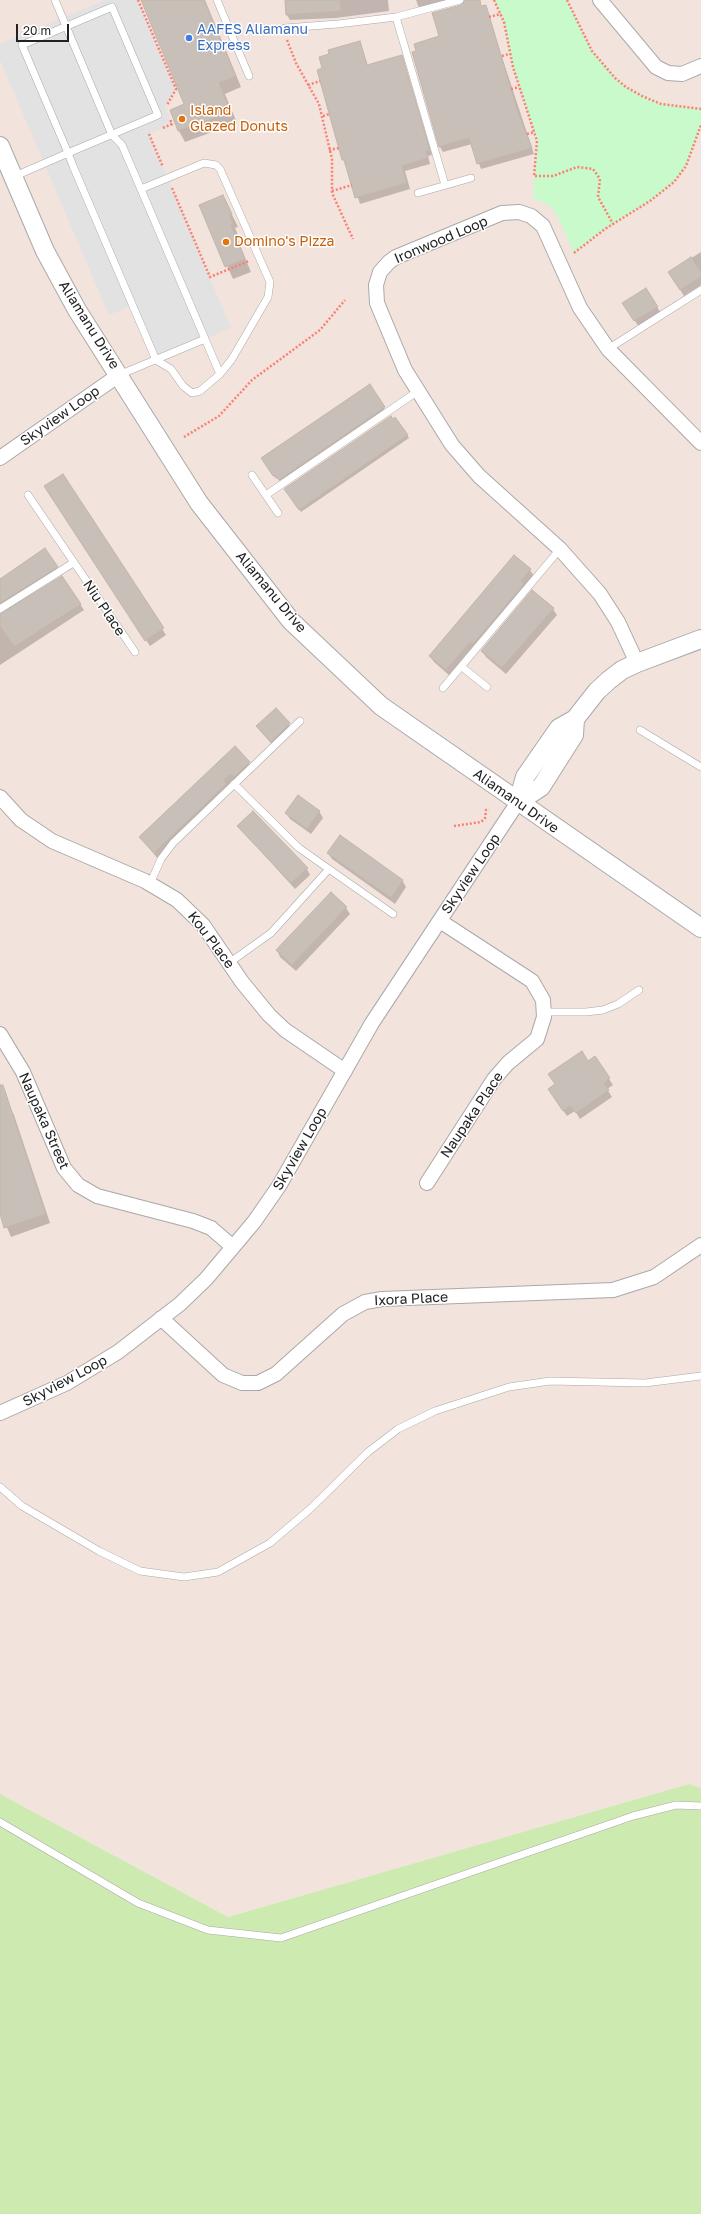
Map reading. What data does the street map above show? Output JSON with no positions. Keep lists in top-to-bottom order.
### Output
{
  "streets": {
    "street": [
      "Ironwood Loop",
      "Aliamanu Drive",
      "Skyview Loop",
      "Kou Place",
      "Naupaka Place",
      "Naupaka Street",
      "Ixora Place"
    ],
    "lane": ["Niu Place"]
  },
  "crossings": [
    ["Aliamanu Drive", "Skyview Loop"],
    ["Skyview Loop", "Kou Place"],
    ["Skyview Loop", "Naupaka Place"],
    ["Skyview Loop", "Naupaka Street"],
    ["Skyview Loop", "Ixora Place"]
  ],
  "places": ["AAFES Aliamanu Express", "Island Glazed Donuts", "Domino's Pizza"],
  "scale_bar": "20 m"
}
